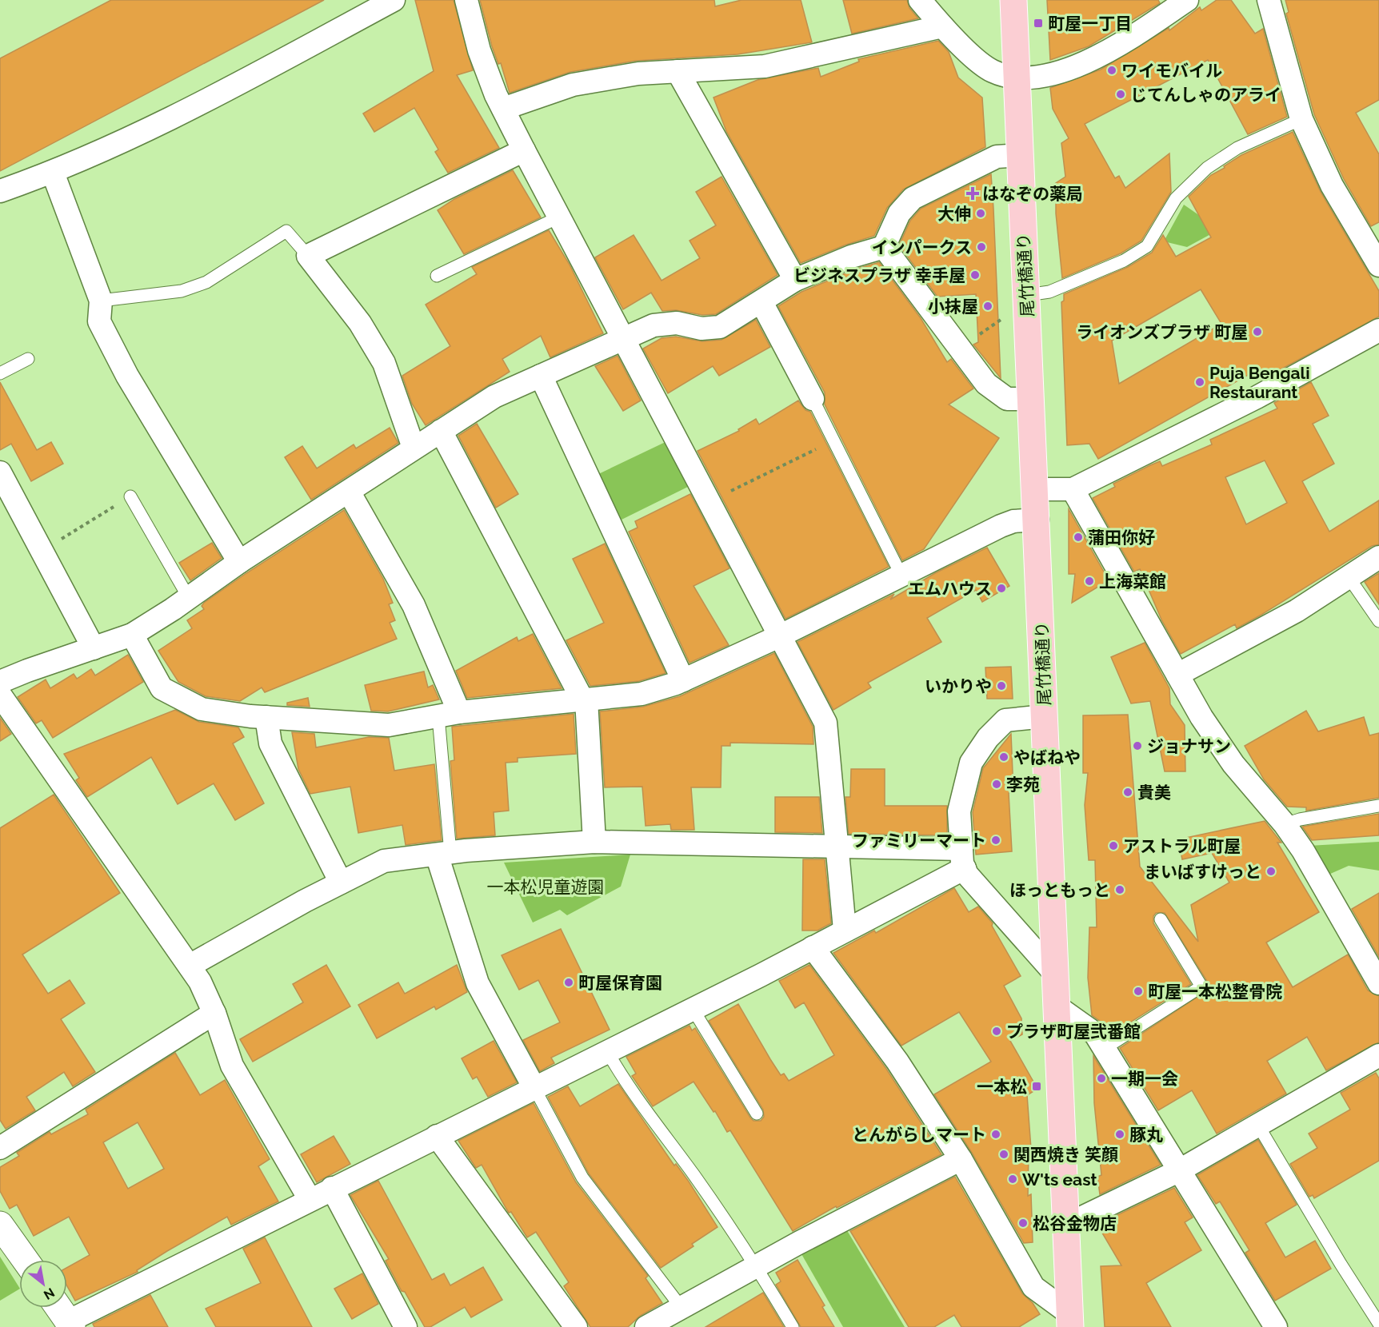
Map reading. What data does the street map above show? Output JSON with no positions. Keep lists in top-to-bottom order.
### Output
{
  "streets": {
    "main road": ["尾竹橋通り"]
  },
  "parks": ["一本松児童遊園"],
  "places": {
    "transit": ["町屋一丁目", "一本松"],
    "other": [
      "ワイモバイル",
      "じてんしゃのアライ",
      "大伸",
      "インパークス",
      "ビジネスプラザ 幸手屋",
      "小抹屋",
      "ライオンズプラザ 町屋",
      "Puja Bengali Restaurant",
      "蒲田你好",
      "上海菜館",
      "エムハウス",
      "いかりや",
      "ジョナサン",
      "やばねや",
      "李苑",
      "貴美",
      "ファミリーマート",
      "アストラル町屋",
      "まいばすけっと",
      "ほっともっと",
      "町屋保育園",
      "町屋一本松整骨院",
      "プラザ町屋弐番館",
      "一期一会",
      "とんがらしマート",
      "豚丸",
      "関西焼き 笑顔",
      "W'ts east",
      "松谷金物店"
    ],
    "health": ["はなぞの薬局"]
  },
  "north": "bottom right"
}
